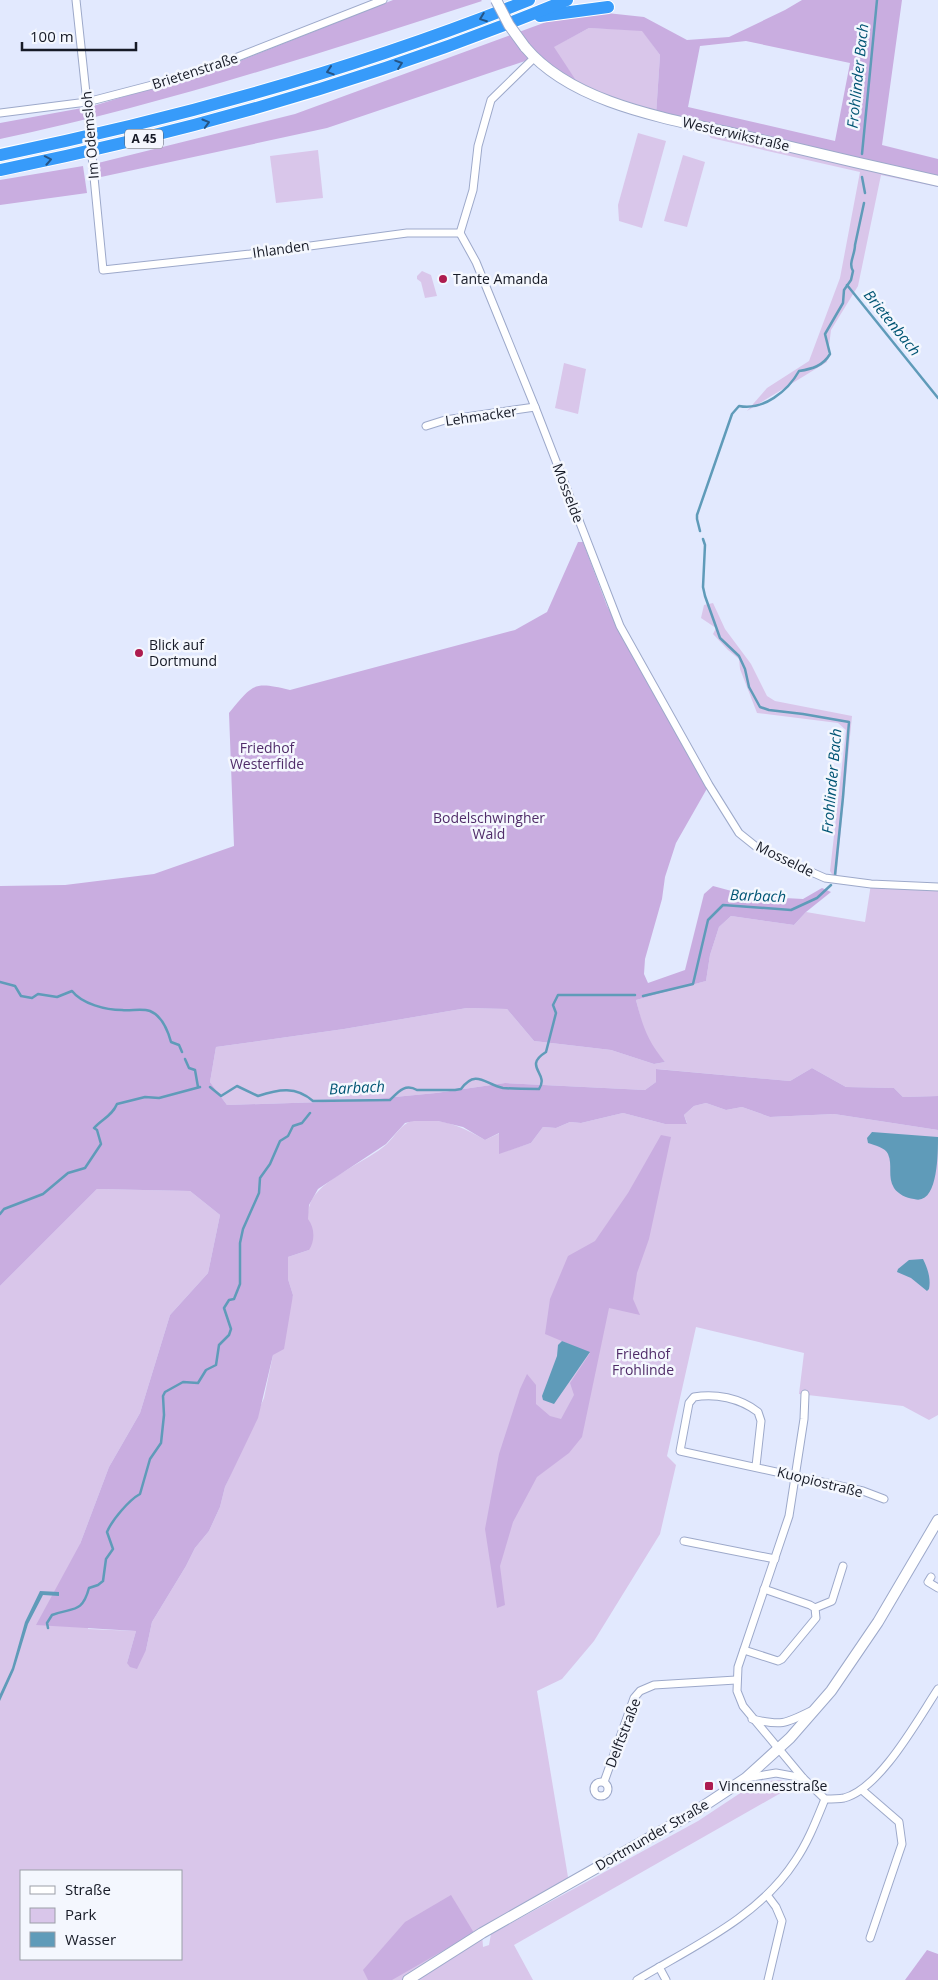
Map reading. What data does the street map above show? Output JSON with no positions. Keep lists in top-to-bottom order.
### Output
{
  "streets": {
    "highway": ["A 45"],
    "main road": ["Westerwikstraße", "Dortmunder Straße"],
    "street": [
      "Brietenstraße",
      "Im Odemsloh",
      "Ihlanden",
      "Lehmacker",
      "Mosselde",
      "Kuopiostraße",
      "Delftstraße"
    ]
  },
  "crossings": [
    ["Brietenstraße", "Im Odemsloh"],
    ["Im Odemsloh", "Ihlanden"],
    ["Ihlanden", "Mosselde"],
    ["Lehmacker", "Mosselde"]
  ],
  "water": ["Frohlinder Bach", "Brietenbach", "Barbach"],
  "parks": ["Friedhof Westerfilde", "Bodelschwingher Wald", "Friedhof Frohlinde"],
  "places": {
    "other": ["Tante Amanda", "Blick auf Dortmund"],
    "transit": ["Vincennesstraße"]
  },
  "legend": ["Straße", "Park", "Wasser"],
  "scale_bar": "100 m"
}
